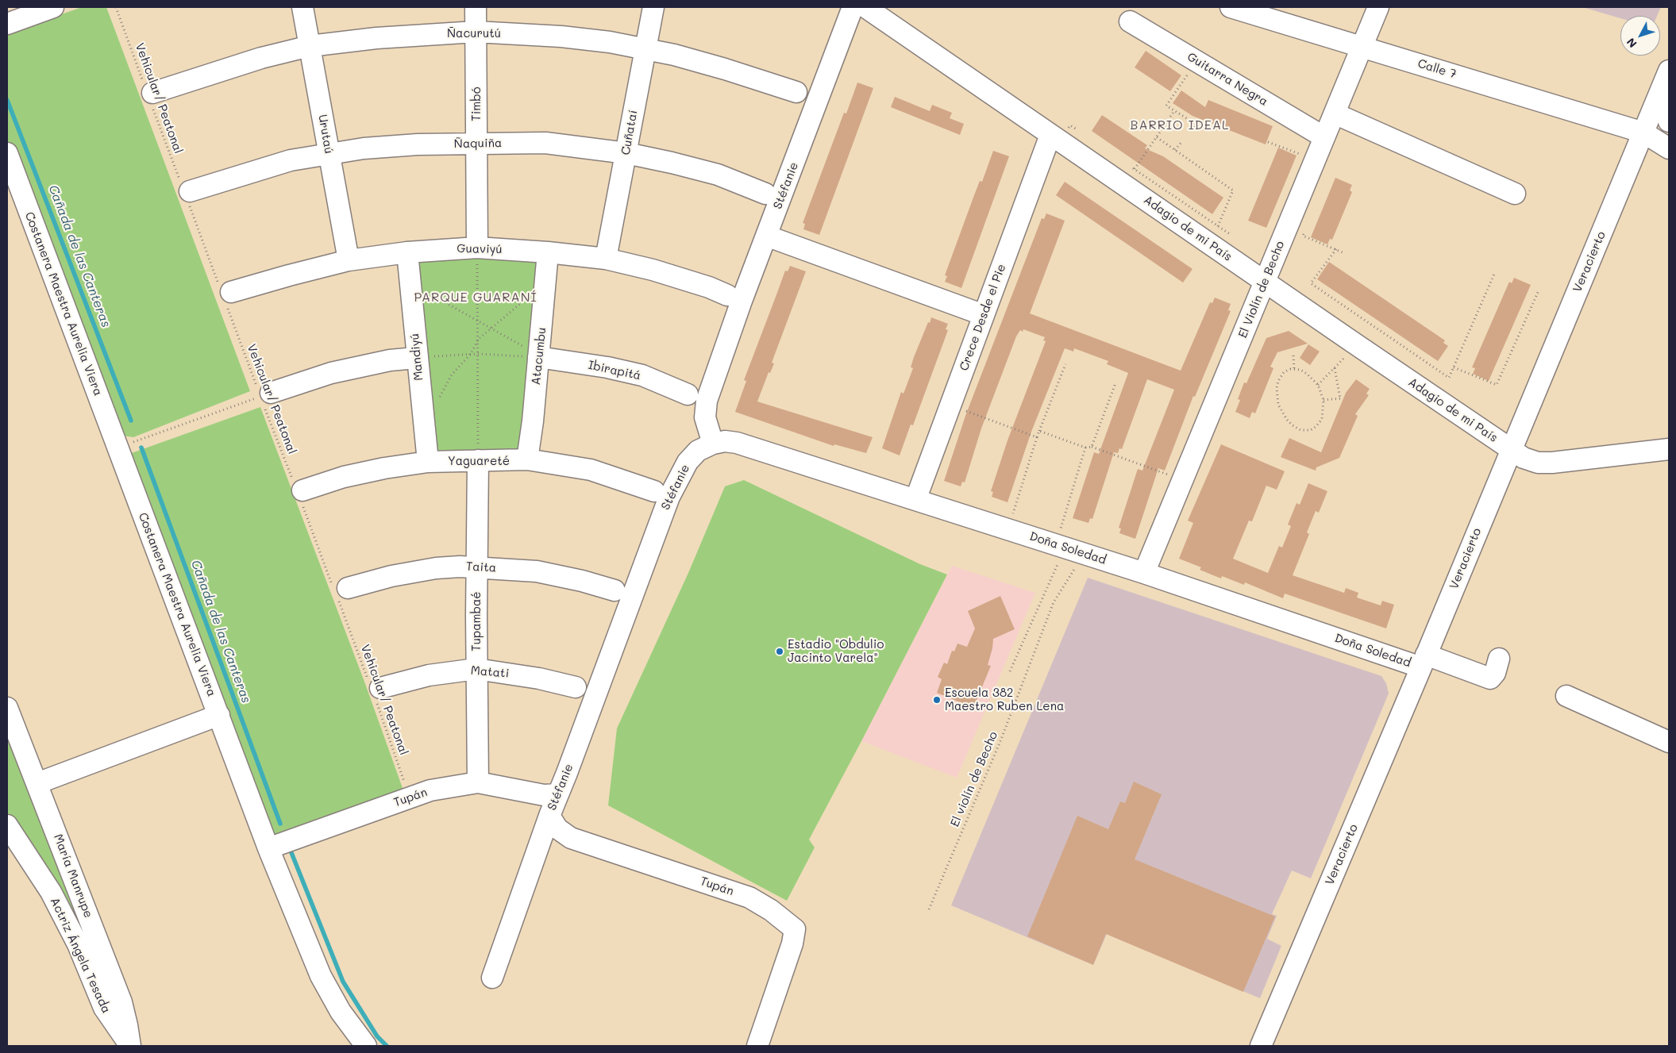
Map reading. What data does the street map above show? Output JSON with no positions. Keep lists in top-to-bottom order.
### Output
{
  "streets": {
    "street": [
      "Ñacurutú",
      "Calle 7",
      "Guitarra Negra",
      "Timbó",
      "Cuñataí",
      "Urutaú",
      "Ñaquiña",
      "Stéfanie",
      "Adagio de mi País",
      "Guaviyú",
      "Veracierto",
      "El Violín de Becho",
      "Costanera Maestra Aurelia Viera",
      "Crece Desde el Pie",
      "Atacumbu",
      "Mandiyú",
      "Ibirapitá",
      "Yaguareté",
      "Doña Soledad",
      "Taita",
      "Tupambaé",
      "Matati",
      "Tupán",
      "María Manrupe",
      "Actriz Ángela Tesada"
    ],
    "path": ["Vehicular/ Peatonal", "El violín de Becho"]
  },
  "crossings": [
    ["Ñacurutú", "Vehicular/ Peatonal"],
    ["Ñacurutú", "Timbó"],
    ["Ñacurutú", "Cuñataí"],
    ["Ñacurutú", "Urutaú"],
    ["Calle 7", "Veracierto"],
    ["Calle 7", "El Violín de Becho"],
    ["Guitarra Negra", "El Violín de Becho"],
    ["Vehicular/ Peatonal", "Ñaquiña"],
    ["Vehicular/ Peatonal", "Guaviyú"],
    ["Vehicular/ Peatonal", "Yaguareté"],
    ["Vehicular/ Peatonal", "Taita"],
    ["Vehicular/ Peatonal", "Matati"],
    ["Vehicular/ Peatonal", "Tupán"],
    ["Timbó", "Ñaquiña"],
    ["Timbó", "Guaviyú"],
    ["Cuñataí", "Ñaquiña"],
    ["Cuñataí", "Guaviyú"],
    ["Urutaú", "Ñaquiña"],
    ["Urutaú", "Guaviyú"],
    ["Stéfanie", "Doña Soledad"],
    ["Stéfanie", "Tupán"],
    ["Adagio de mi País", "Veracierto"],
    ["Adagio de mi País", "El Violín de Becho"],
    ["Adagio de mi País", "Crece Desde el Pie"],
    ["Guaviyú", "Atacumbu"],
    ["Guaviyú", "Mandiyú"],
    ["Veracierto", "Doña Soledad"],
    ["El Violín de Becho", "Doña Soledad"],
    ["Costanera Maestra Aurelia Viera", "Tupán"],
    ["Crece Desde el Pie", "Doña Soledad"],
    ["Atacumbu", "Ibirapitá"],
    ["Atacumbu", "Yaguareté"],
    ["Mandiyú", "Yaguareté"],
    ["Yaguareté", "Tupambaé"],
    ["Doña Soledad", "El violín de Becho"],
    ["Taita", "Tupambaé"],
    ["Tupambaé", "Matati"],
    ["Tupambaé", "Tupán"],
    ["María Manrupe", "Actriz Ángela Tesada"]
  ],
  "districts": ["BARRIO IDEAL", "PARQUE GUARANÍ"],
  "water": ["Cañada de las Canteras"],
  "places": ["Estadio \"Obdulio Jacinto Varela\"", "Escuela 382 Maestro Ruben Lena"],
  "north": "bottom left"
}
